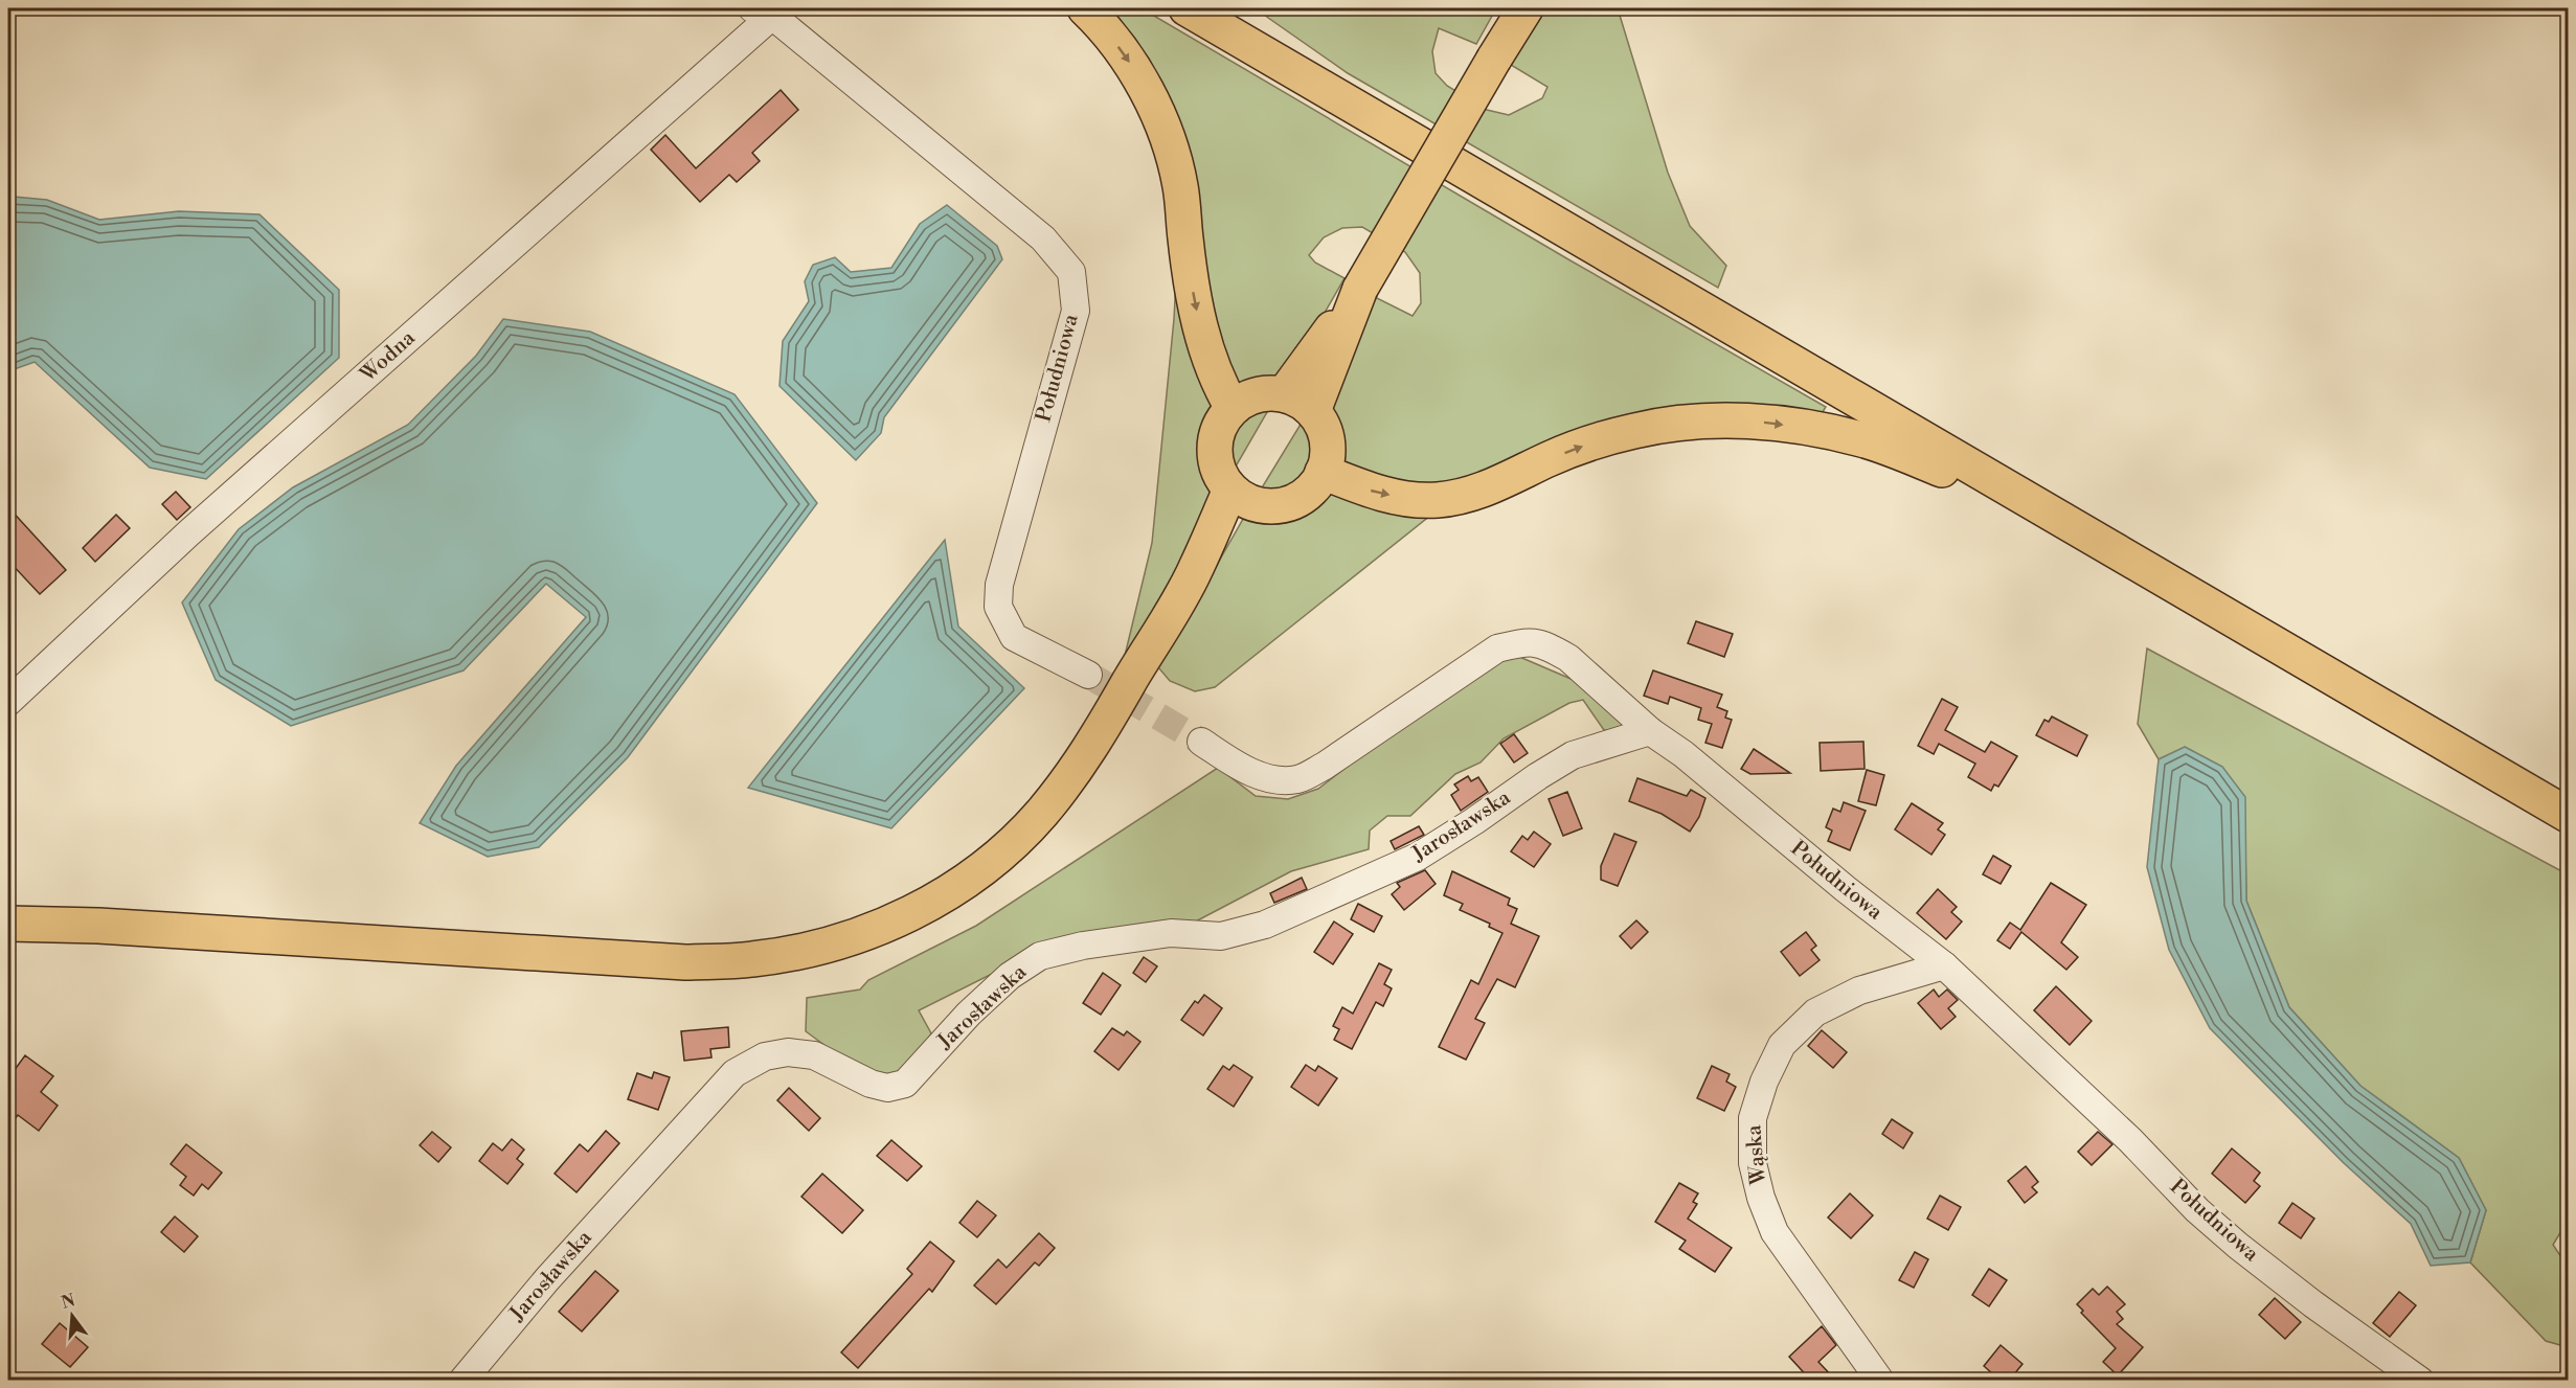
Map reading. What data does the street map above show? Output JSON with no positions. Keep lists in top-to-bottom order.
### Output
{
  "streets": {
    "street": [
      "Wodna",
      "Południowa",
      "Jarosławska",
      "Wąska"
    ]
  },
  "crossings": [
    ["Wodna", "Południowa"],
    ["Południowa", "Jarosławska"],
    ["Południowa", "Wąska"]
  ],
  "north": "top"
}
